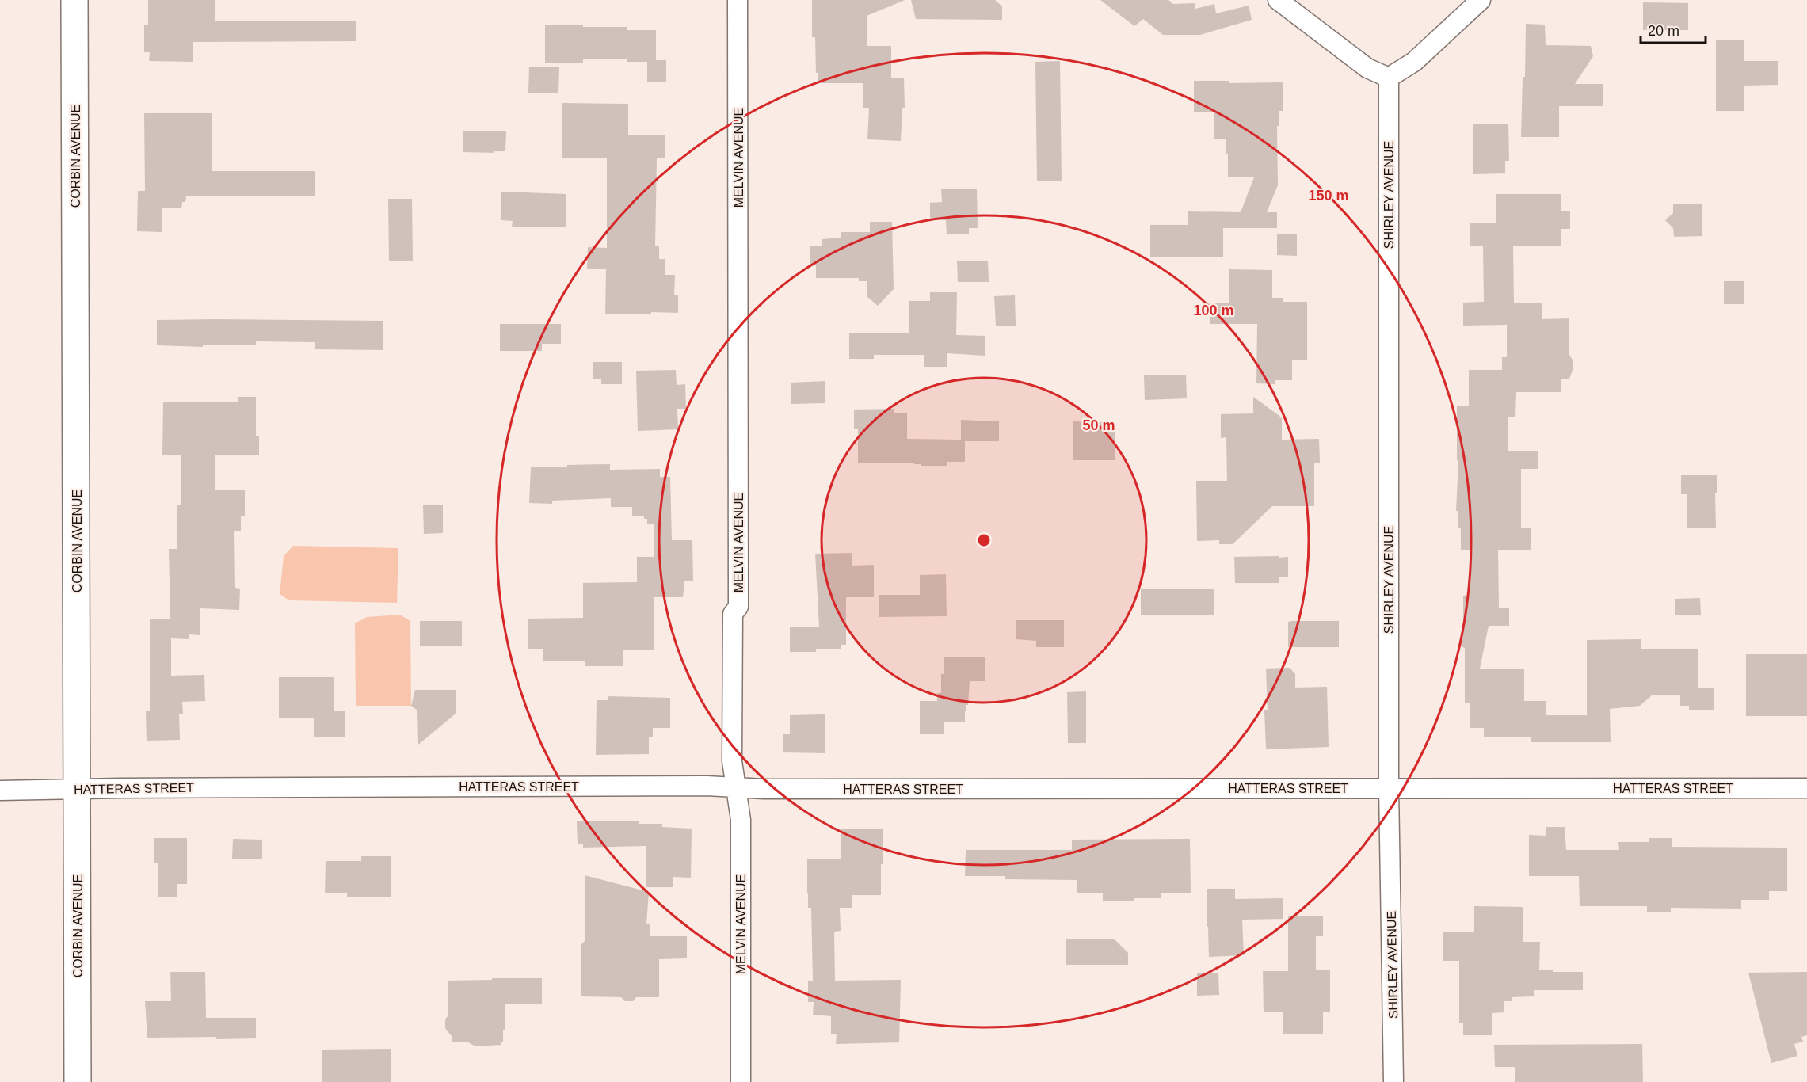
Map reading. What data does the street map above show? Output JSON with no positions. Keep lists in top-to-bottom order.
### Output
{
  "streets": {
    "main road": ["CORBIN AVENUE"],
    "street": ["MELVIN AVENUE", "SHIRLEY AVENUE", "HATTERAS STREET"]
  },
  "crossings": [
    ["CORBIN AVENUE", "HATTERAS STREET"],
    ["MELVIN AVENUE", "HATTERAS STREET"],
    ["SHIRLEY AVENUE", "HATTERAS STREET"]
  ],
  "scale_bar": "20 m",
  "rings": ["150 m", "100 m", "50 m"]
}
